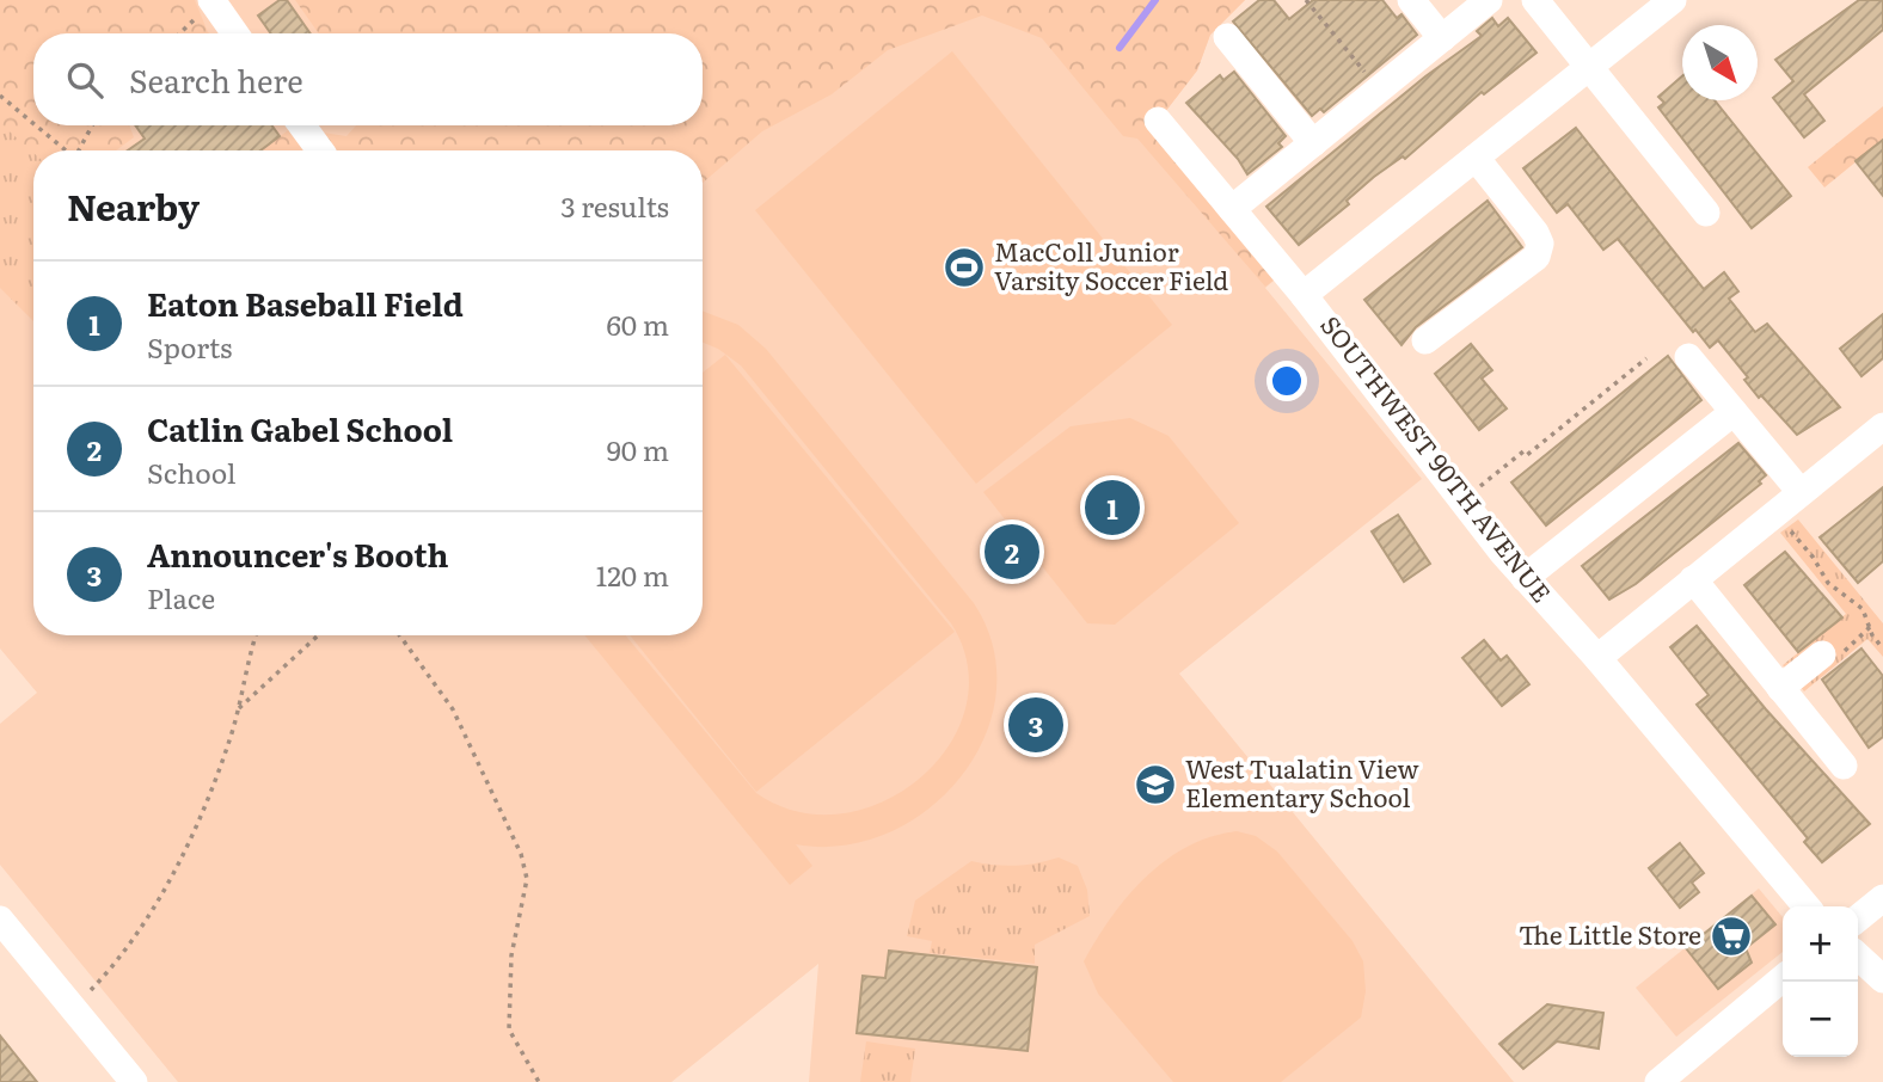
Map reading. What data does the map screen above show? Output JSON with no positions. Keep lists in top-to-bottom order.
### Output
{
  "streets": {
    "street": ["SOUTHWEST 90TH AVENUE"]
  },
  "places": {
    "sports": ["MacColl Junior Varsity Soccer Field"],
    "school or university": ["West Tualatin View Elementary School"],
    "supermarket": ["The Little Store"]
  },
  "north": "bottom right",
  "page": {
    "search": "Search here",
    "heading": ["Nearby", "3 results"],
    "list": [
      {
        "mark": "1",
        "name": "Eaton Baseball Field",
        "note": "Sports",
        "value": "60 m"
      },
      {
        "mark": "2",
        "name": "Catlin Gabel School",
        "note": "School",
        "value": "90 m"
      },
      {
        "mark": "3",
        "name": "Announcer's Booth",
        "note": "Place",
        "value": "120 m"
      }
    ],
    "pins": ["1", "2", "3"],
    "map_buttons": ["+", "−"]
  }
}
